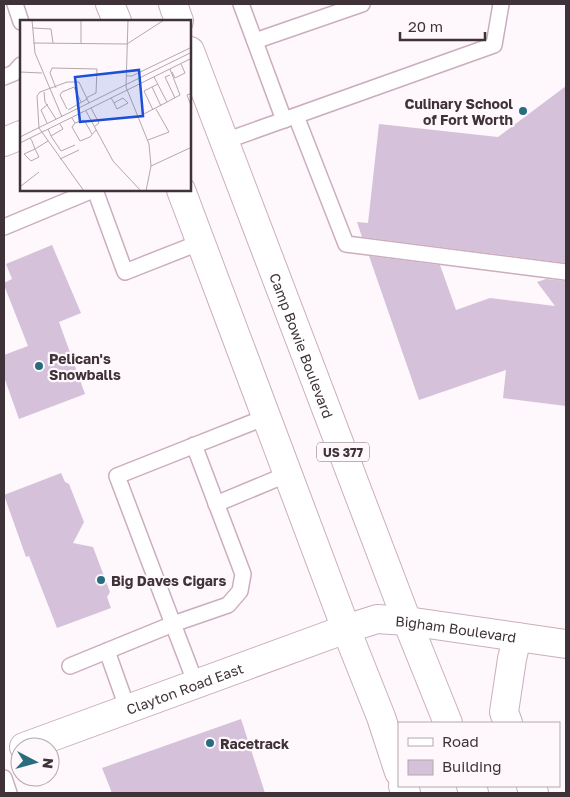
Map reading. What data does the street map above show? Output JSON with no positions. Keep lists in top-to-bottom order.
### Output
{
  "streets": {
    "main road": [
      "Camp Bowie Boulevard",
      "US 377",
      "Bigham Boulevard",
      "Clayton Road East"
    ]
  },
  "crossings": [
    ["Camp Bowie Boulevard", "Bigham Boulevard"],
    ["Bigham Boulevard", "Clayton Road East"]
  ],
  "places": [
    "Culinary School of Fort Worth",
    "Pelican's Snowballs",
    "Big Daves Cigars",
    "Racetrack"
  ],
  "legend": ["Road", "Building"],
  "scale_bar": "20 m",
  "north": "right"
}
